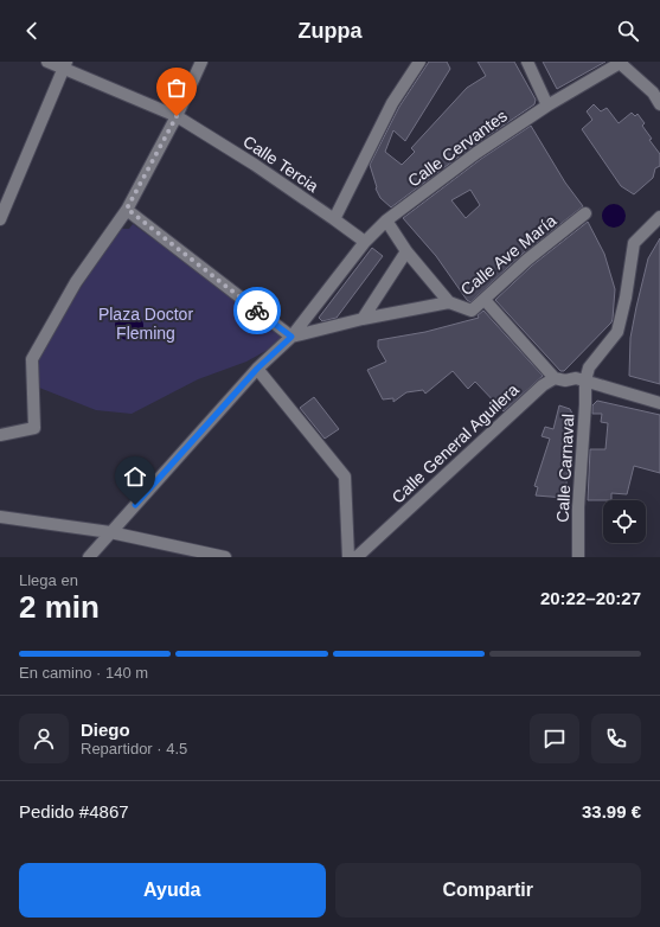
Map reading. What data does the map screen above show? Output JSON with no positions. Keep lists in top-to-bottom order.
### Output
{
  "streets": {
    "street": [
      "Calle Cervantes",
      "Calle Tercia",
      "Calle Ave María",
      "Calle General Aguilera",
      "Calle Carnaval"
    ]
  },
  "crossings": [
    ["Calle Cervantes", "Calle Tercia"]
  ],
  "parks": ["Plaza Doctor Fleming"],
  "page": {
    "header": "Zuppa",
    "heading": ["2 min", "Llega en", "20:22–20:27"],
    "panel": [
      "Diego",
      "Repartidor · 4.5",
      "Pedido #4867",
      "33.99 €"
    ],
    "bar": "En camino · 140 m",
    "buttons": ["Ayuda", "Compartir"]
  }
}
